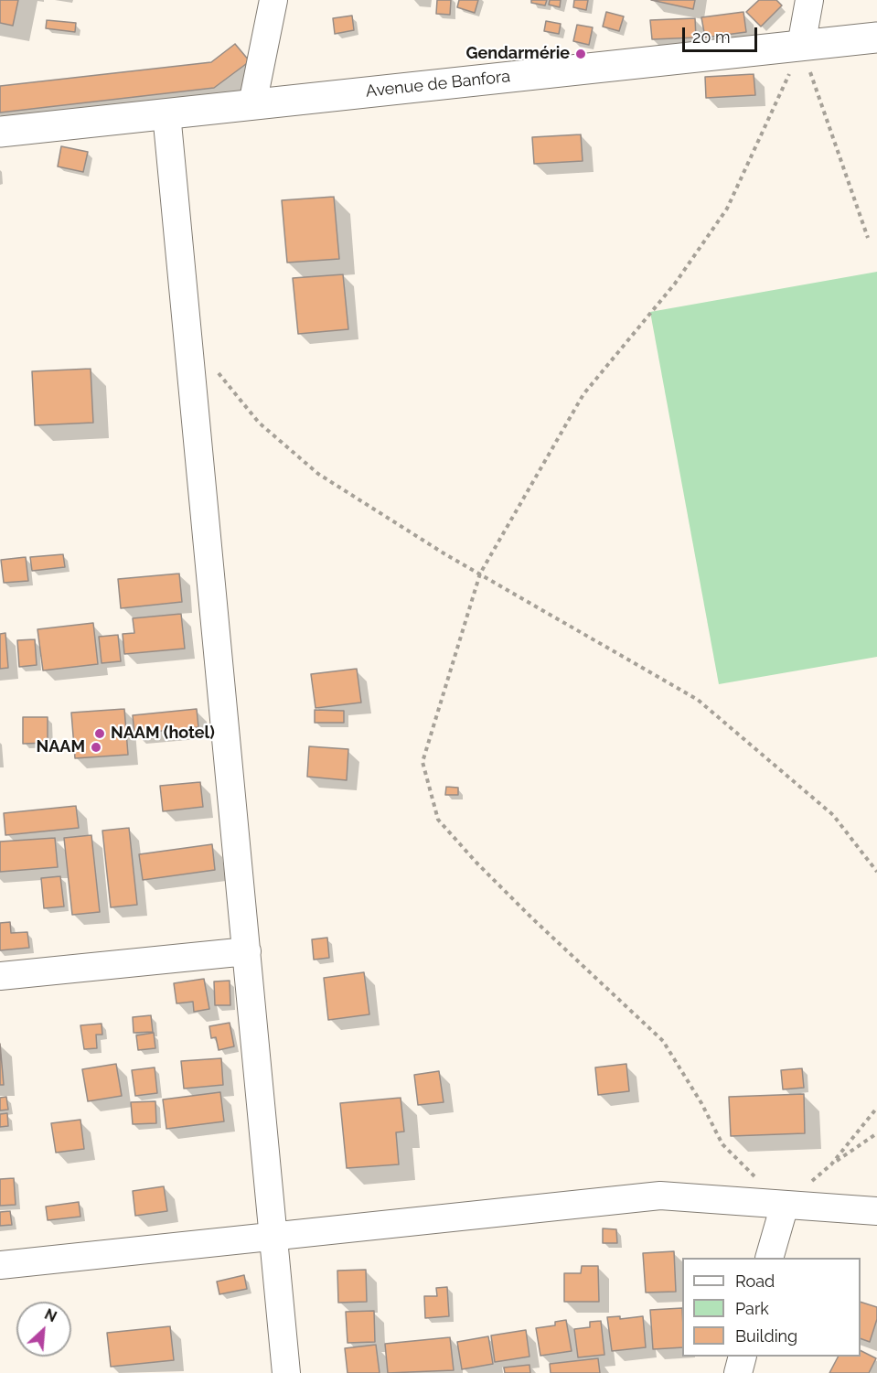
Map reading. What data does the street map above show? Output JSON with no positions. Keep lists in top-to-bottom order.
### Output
{
  "streets": {
    "main road": ["Avenue de Banfora"]
  },
  "places": ["Gendarmérie", "NAAM (hotel)", "NAAM"],
  "legend": ["Road", "Park", "Building"],
  "scale_bar": "20 m",
  "north": "top right"
}
